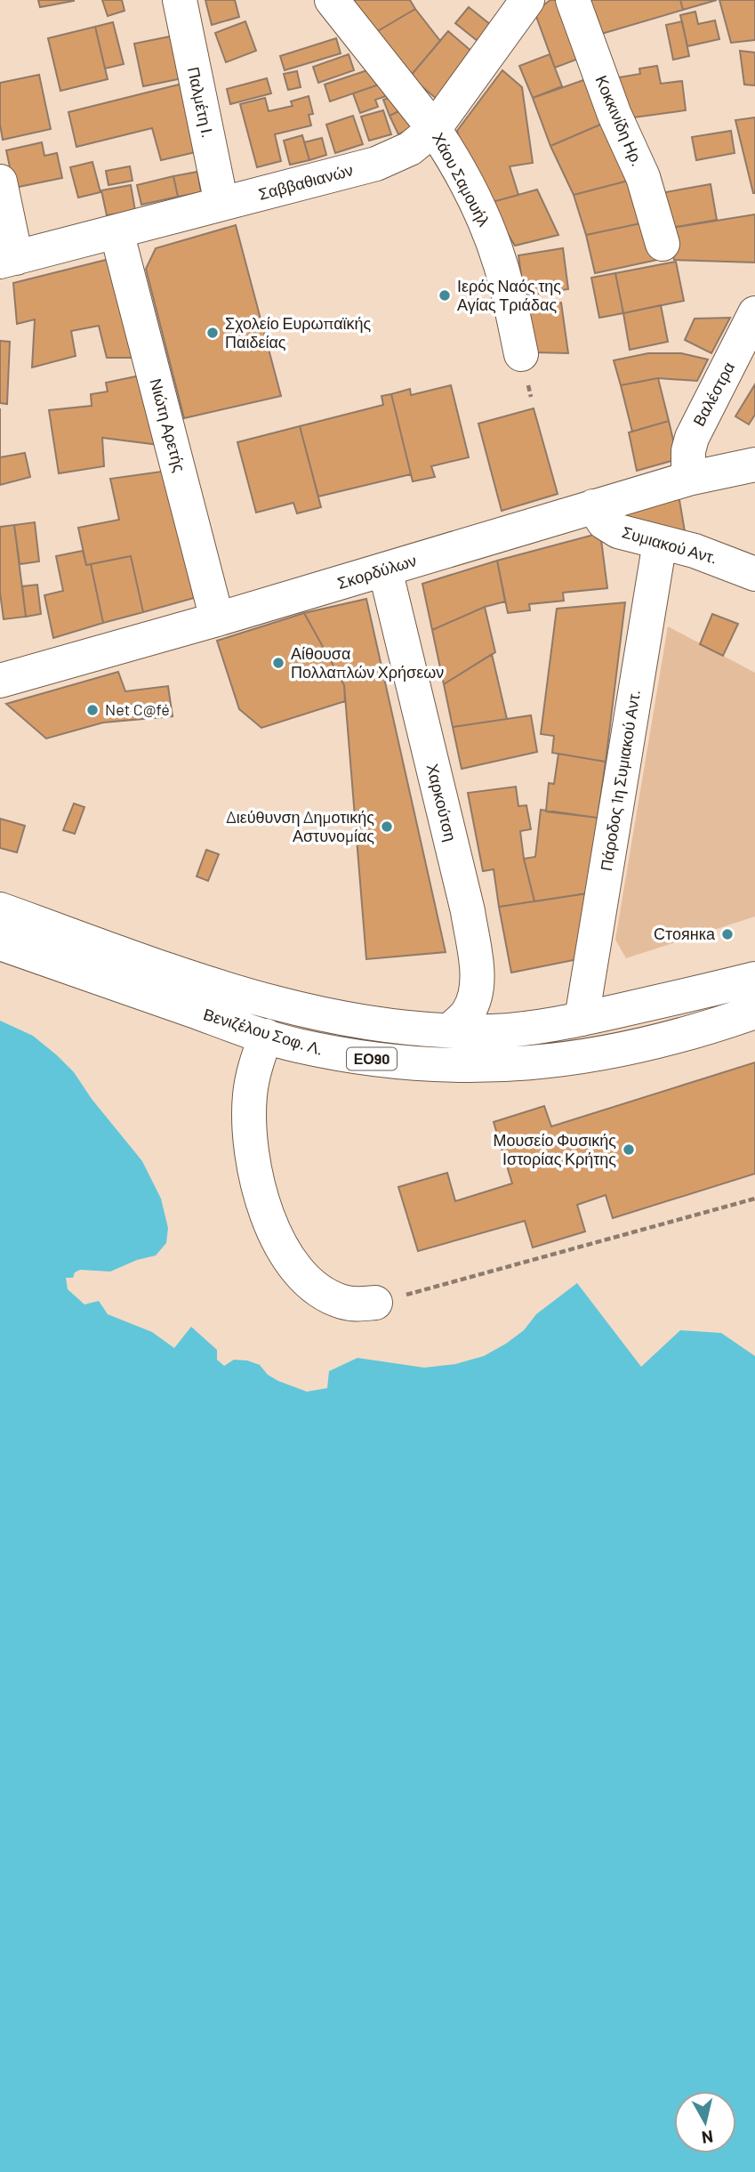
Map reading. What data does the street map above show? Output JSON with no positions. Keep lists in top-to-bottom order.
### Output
{
  "streets": {
    "street": [
      "Παλμέτη Ι.",
      "Κοκκινίδη Ηρ.",
      "Χάου Σαμουήλ",
      "Σαββαθιανών",
      "Βαλέστρα",
      "Νιώτη Αρετής",
      "Συμιακού Αντ.",
      "Σκορδύλων",
      "Πάροδος 1η Συμιακού Αντ.",
      "Χαρκούτση",
      "Βενιζέλου Σοφ. Λ.",
      "ΕΟ90"
    ]
  },
  "crossings": [
    ["Παλμέτη Ι.", "Σαββαθιανών"],
    ["Χάου Σαμουήλ", "Σαββαθιανών"],
    ["Σαββαθιανών", "Νιώτη Αρετής"],
    ["Βαλέστρα", "Σκορδύλων"],
    ["Νιώτη Αρετής", "Σκορδύλων"],
    ["Συμιακού Αντ.", "Σκορδύλων"],
    ["Συμιακού Αντ.", "Πάροδος 1η Συμιακού Αντ."],
    ["Σκορδύλων", "Χαρκούτση"],
    ["Πάροδος 1η Συμιακού Αντ.", "Βενιζέλου Σοφ. Λ."],
    ["Χαρκούτση", "Βενιζέλου Σοφ. Λ."]
  ],
  "places": [
    "Ιερός Ναός της Αγίας Τριάδας",
    "Σχολείο Ευρωπαϊκής Παιδείας",
    "Αίθουσα Πολλαπλών Χρήσεων",
    "Net C@fé",
    "Διεύθυνση Δημοτικής Αστυνομίας",
    "Стоянка",
    "Μουσείο Φυσικής Ιστορίας Κρήτης"
  ],
  "north": "bottom"
}
